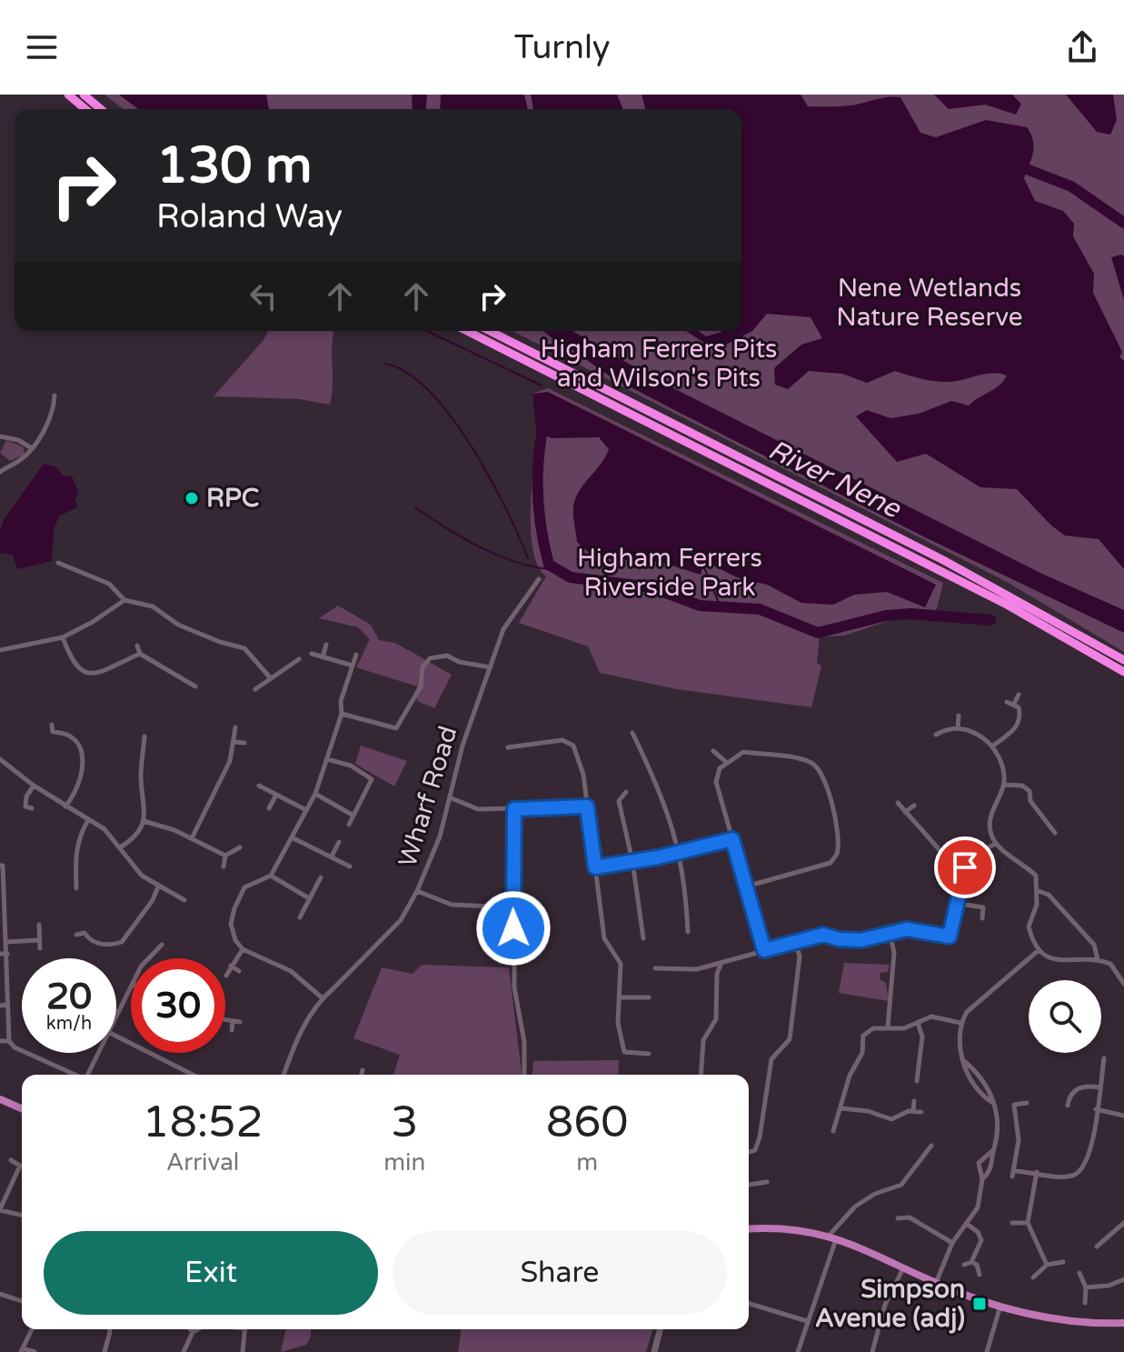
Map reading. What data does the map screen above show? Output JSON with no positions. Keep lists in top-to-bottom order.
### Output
{
  "streets": {
    "street": ["Wharf Road"]
  },
  "water": ["River Nene"],
  "parks": ["Nene Wetlands Nature Reserve", "Higham Ferrers Pits and Wilson's Pits", "Higham Ferrers Riverside Park"],
  "places": {
    "other": ["RPC"],
    "transit": ["Simpson Avenue (adj)"]
  },
  "page": {
    "header": "Turnly",
    "turn": ["130 m", "Roland Way"],
    "speed": "20 km/h",
    "limit": "30",
    "eta": [
      "18:52",
      "Arrival",
      "3",
      "min",
      "860",
      "m"
    ],
    "buttons": ["Exit", "Share"]
  }
}
